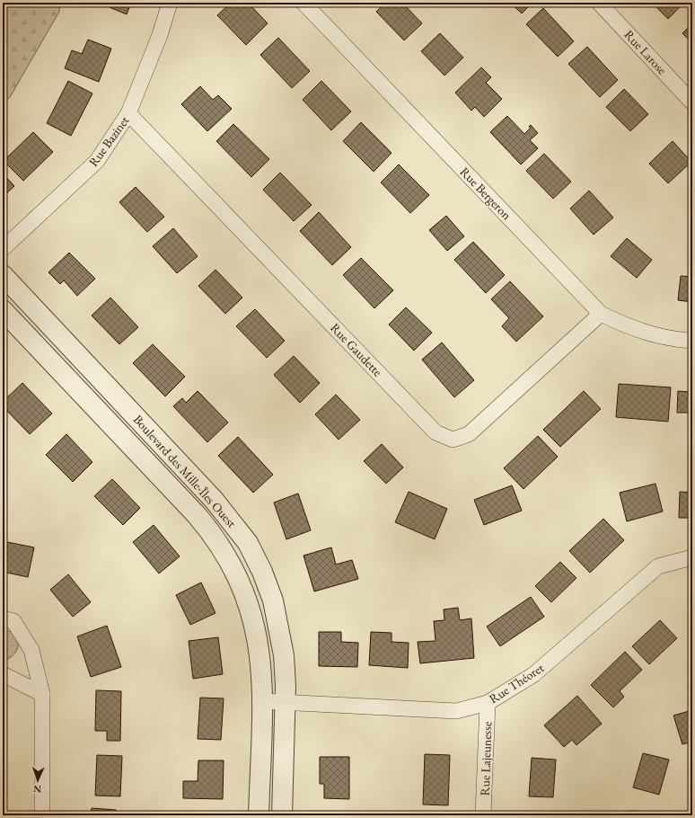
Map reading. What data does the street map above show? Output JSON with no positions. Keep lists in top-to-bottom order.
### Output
{
  "streets": {
    "street": [
      "Rue Larose",
      "Rue Bazinet",
      "Rue Bergeron",
      "Rue Gaudette",
      "Boulevard des Mille-Îles Ouest",
      "Rue Théoret",
      "Rue Lajeunesse"
    ]
  },
  "crossings": [
    ["Rue Bazinet", "Rue Gaudette"],
    ["Rue Bergeron", "Rue Gaudette"],
    ["Boulevard des Mille-Îles Ouest", "Rue Théoret"],
    ["Rue Théoret", "Rue Lajeunesse"]
  ],
  "north": "bottom"
}
